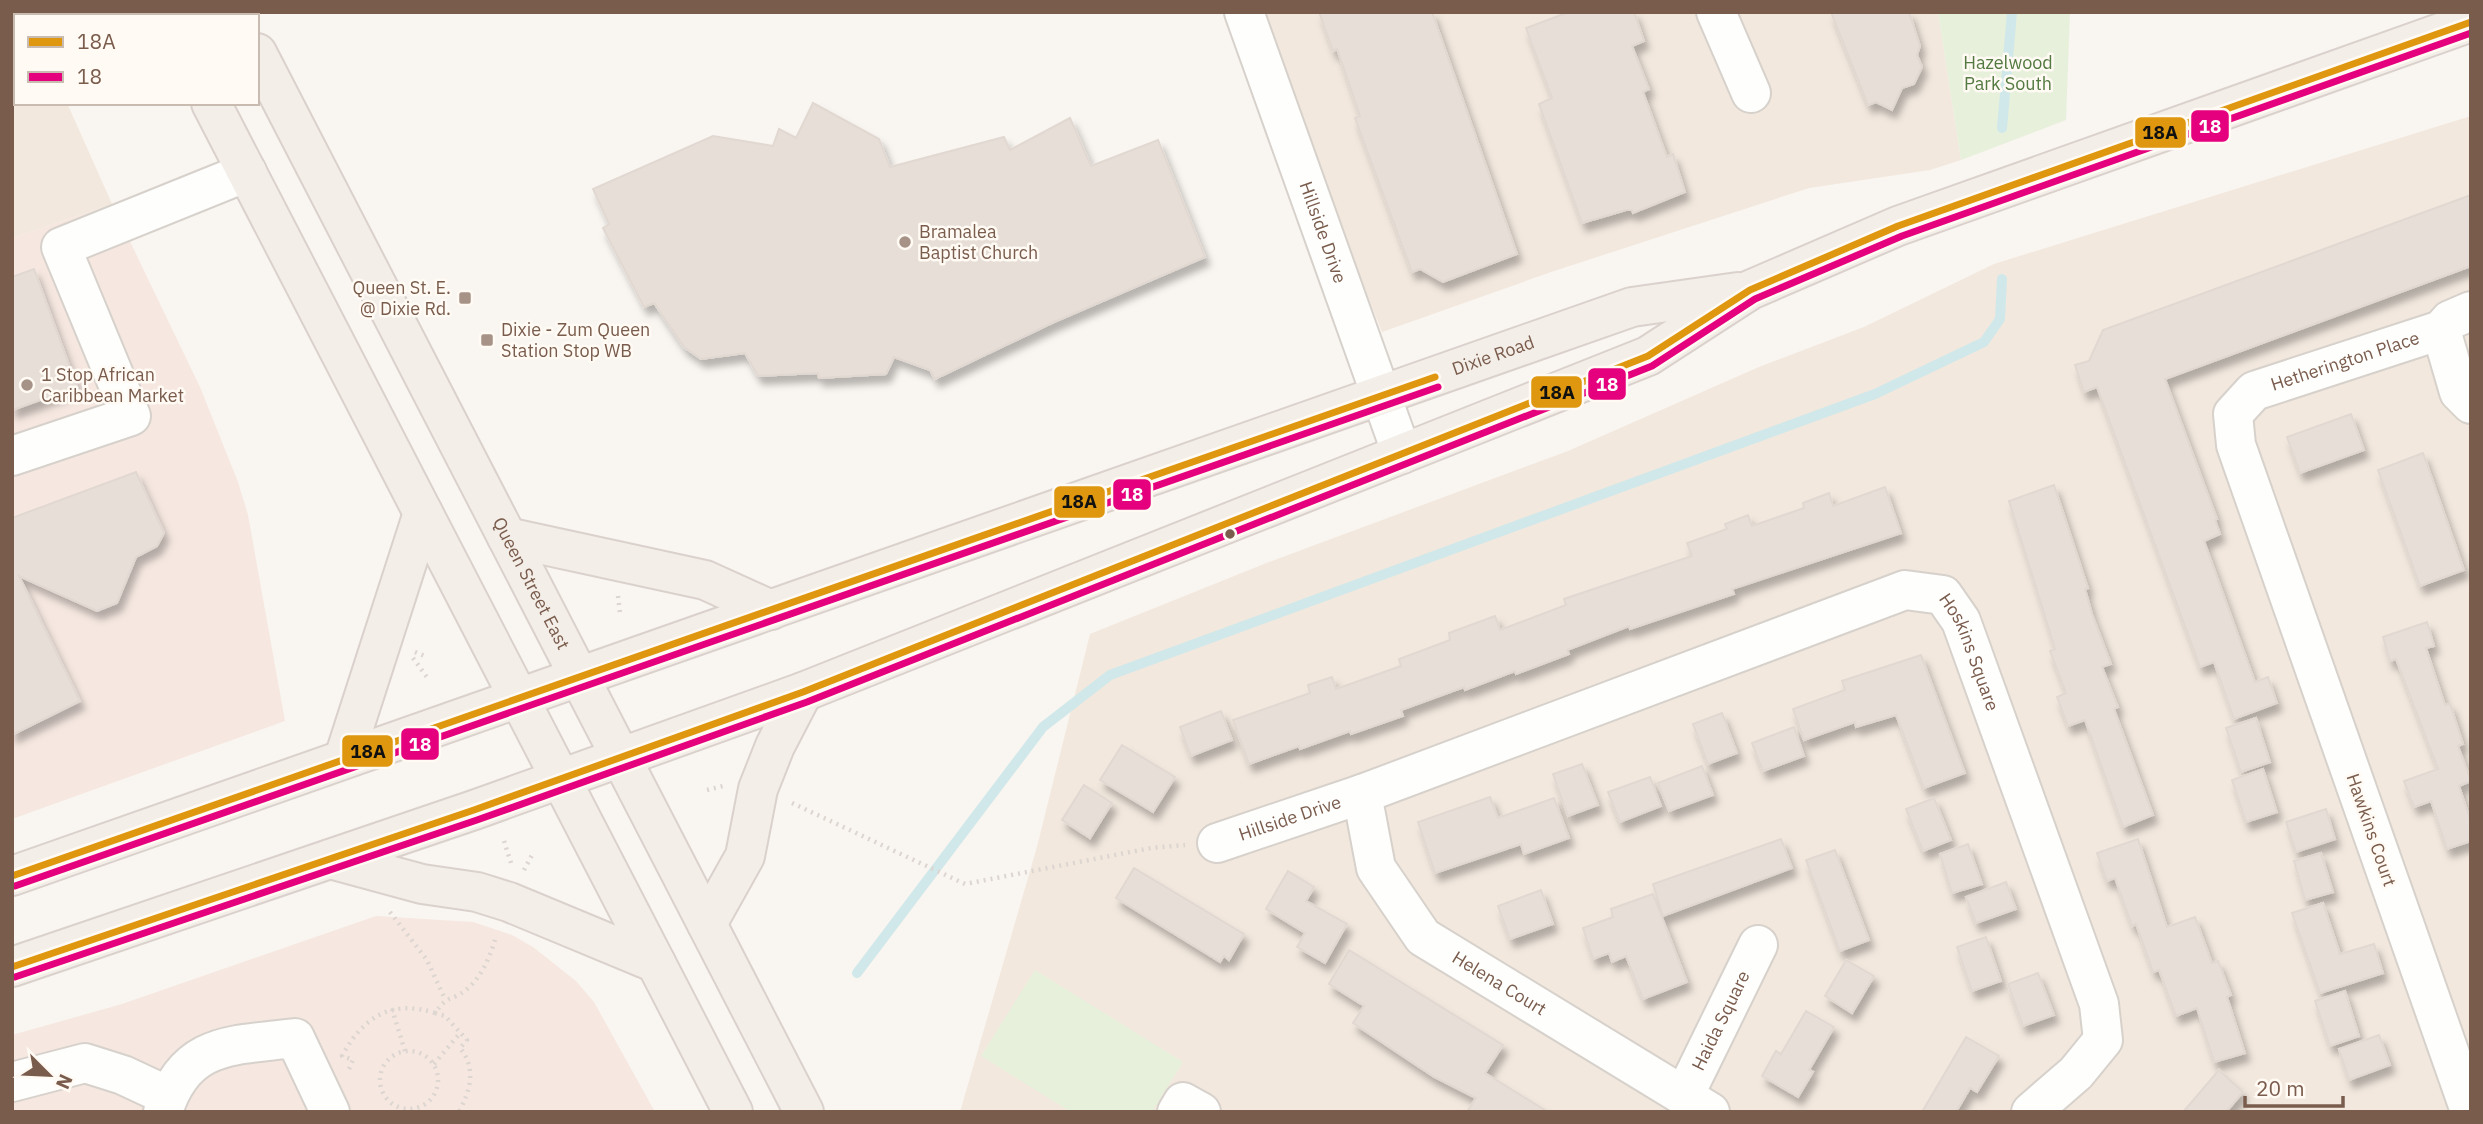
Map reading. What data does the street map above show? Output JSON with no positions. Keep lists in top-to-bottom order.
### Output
{
  "streets": {
    "main road": ["Dixie Road", "Queen Street East"],
    "street": [
      "Hillside Drive",
      "Hetherington Place",
      "Hoskins Square",
      "Hawkins Court",
      "Helena Court",
      "Haida Square"
    ]
  },
  "crossings": [
    ["Hillside Drive", "Dixie Road"],
    ["Hillside Drive", "Hoskins Square"],
    ["Hillside Drive", "Helena Court"],
    ["Dixie Road", "Queen Street East"],
    ["Hetherington Place", "Hawkins Court"],
    ["Hoskins Square", "Helena Court"],
    ["Helena Court", "Haida Square"]
  ],
  "parks": ["Hazelwood Park South"],
  "places": {
    "other": ["Bramalea Baptist Church", "1 Stop African Caribbean Market"],
    "transit": ["Queen St. E. @ Dixie Rd.", "Dixie - Zum Queen Station Stop WB"]
  },
  "lines": ["transit line 18A", "transit line 18"],
  "legend": ["18A", "18"],
  "scale_bar": "20 m",
  "north": "bottom right"
}
